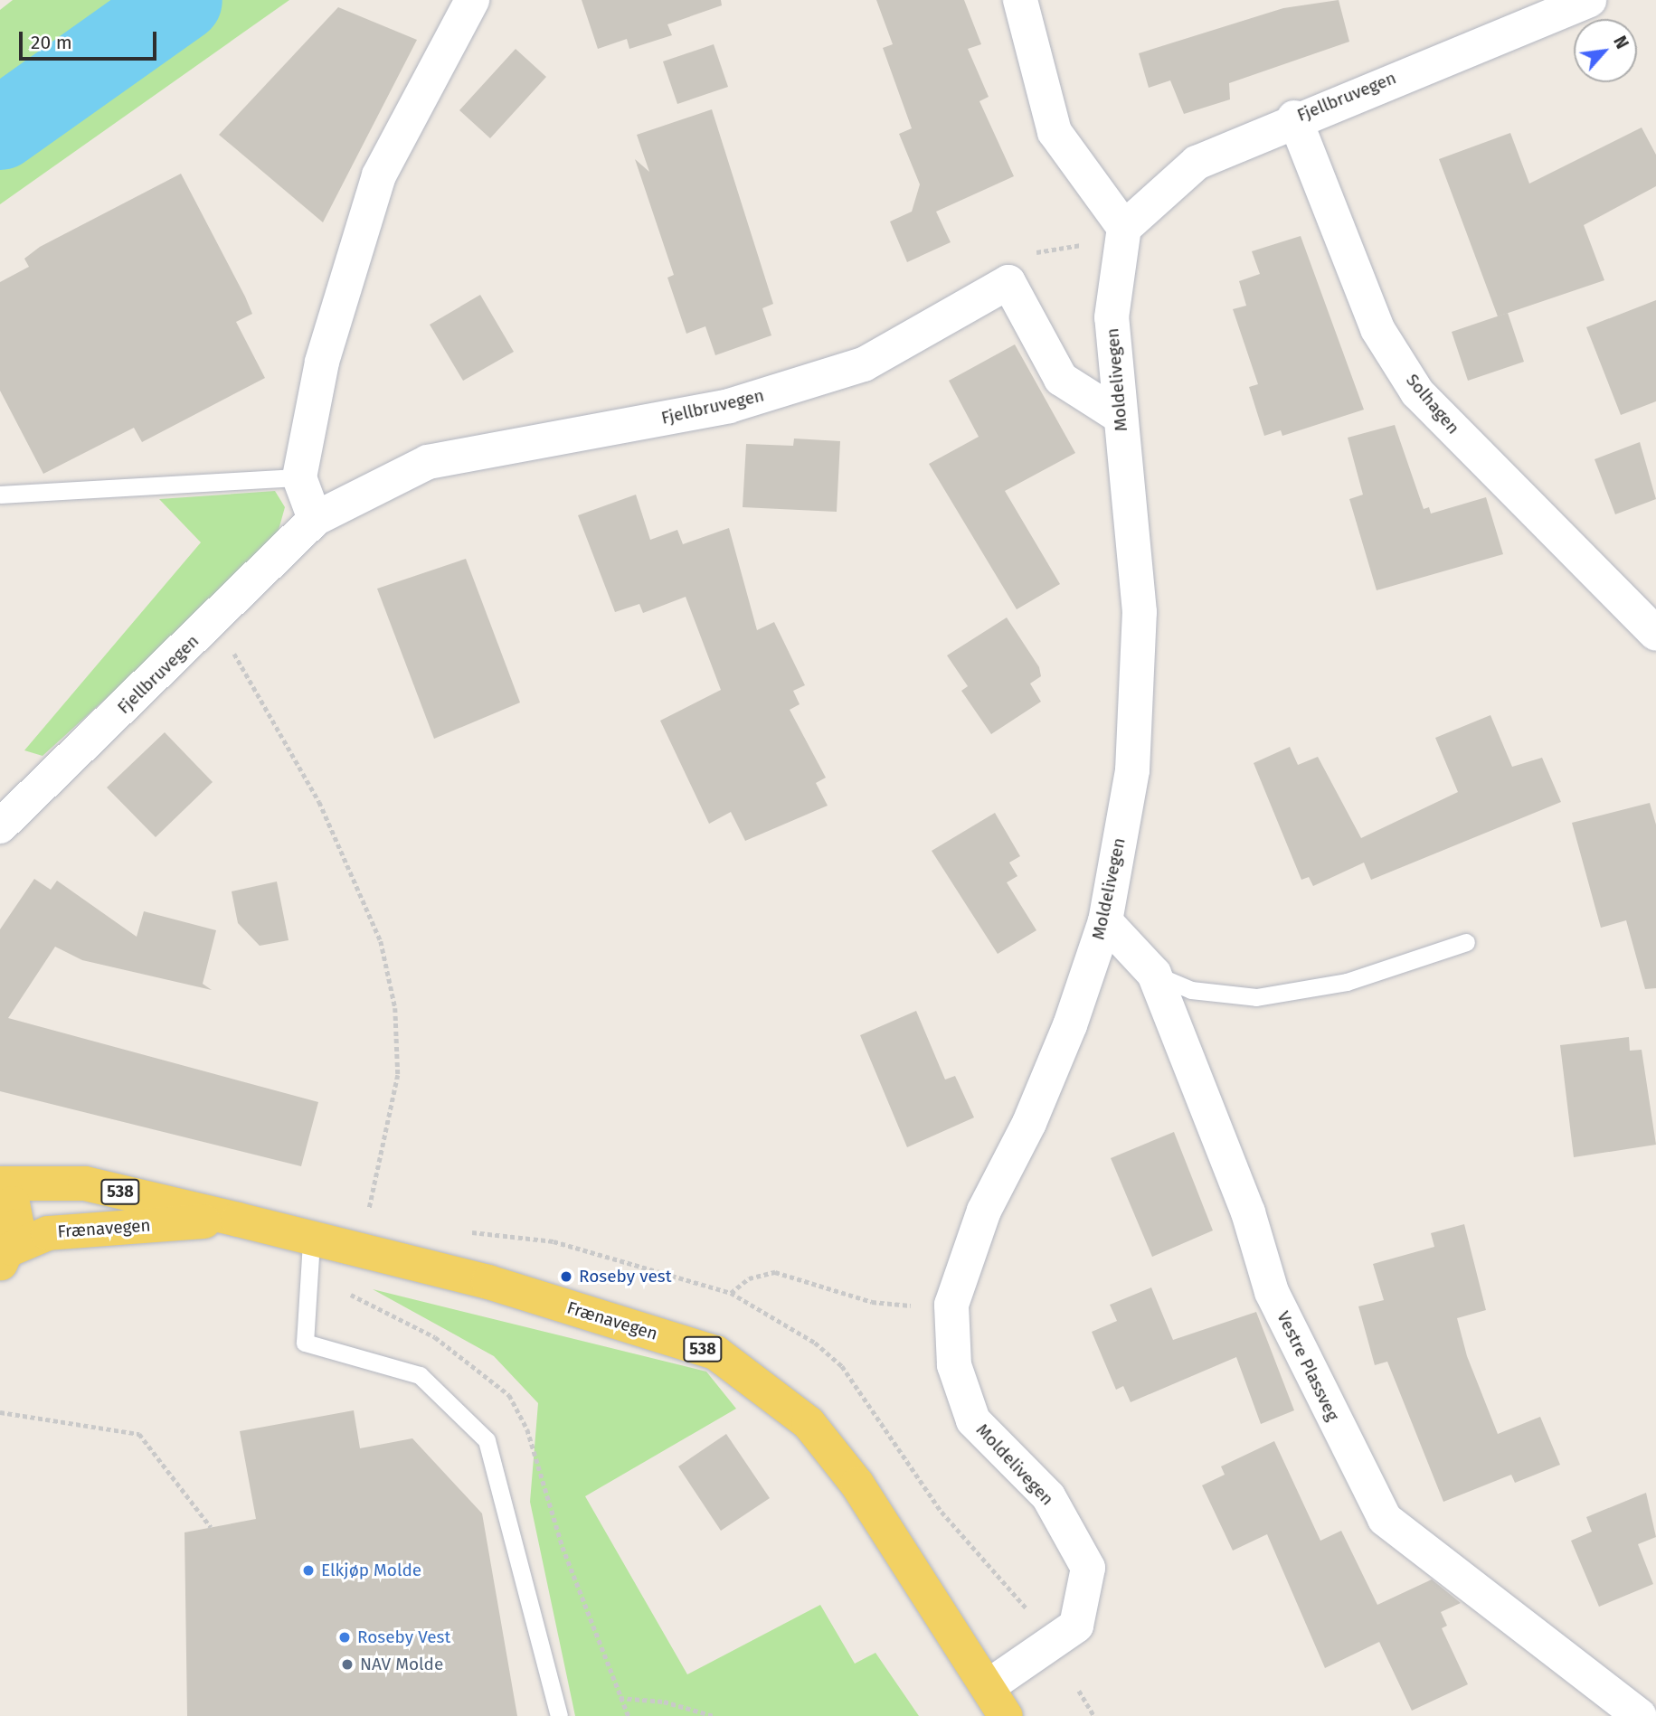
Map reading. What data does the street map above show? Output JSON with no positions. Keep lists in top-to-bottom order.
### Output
{
  "streets": {
    "main road": ["538", "Frænavegen"],
    "street": [
      "Fjellbruvegen",
      "Moldelivegen",
      "Solhagen",
      "Vestre Plassveg"
    ]
  },
  "crossings": [
    ["Fjellbruvegen", "Moldelivegen"],
    ["Fjellbruvegen", "Solhagen"],
    ["Moldelivegen", "Frænavegen"],
    ["Moldelivegen", "Vestre Plassveg"]
  ],
  "places": [
    "Roseby vest",
    "Elkjøp Molde",
    "Roseby Vest",
    "NAV Molde"
  ],
  "scale_bar": "20 m",
  "north": "top right"
}
